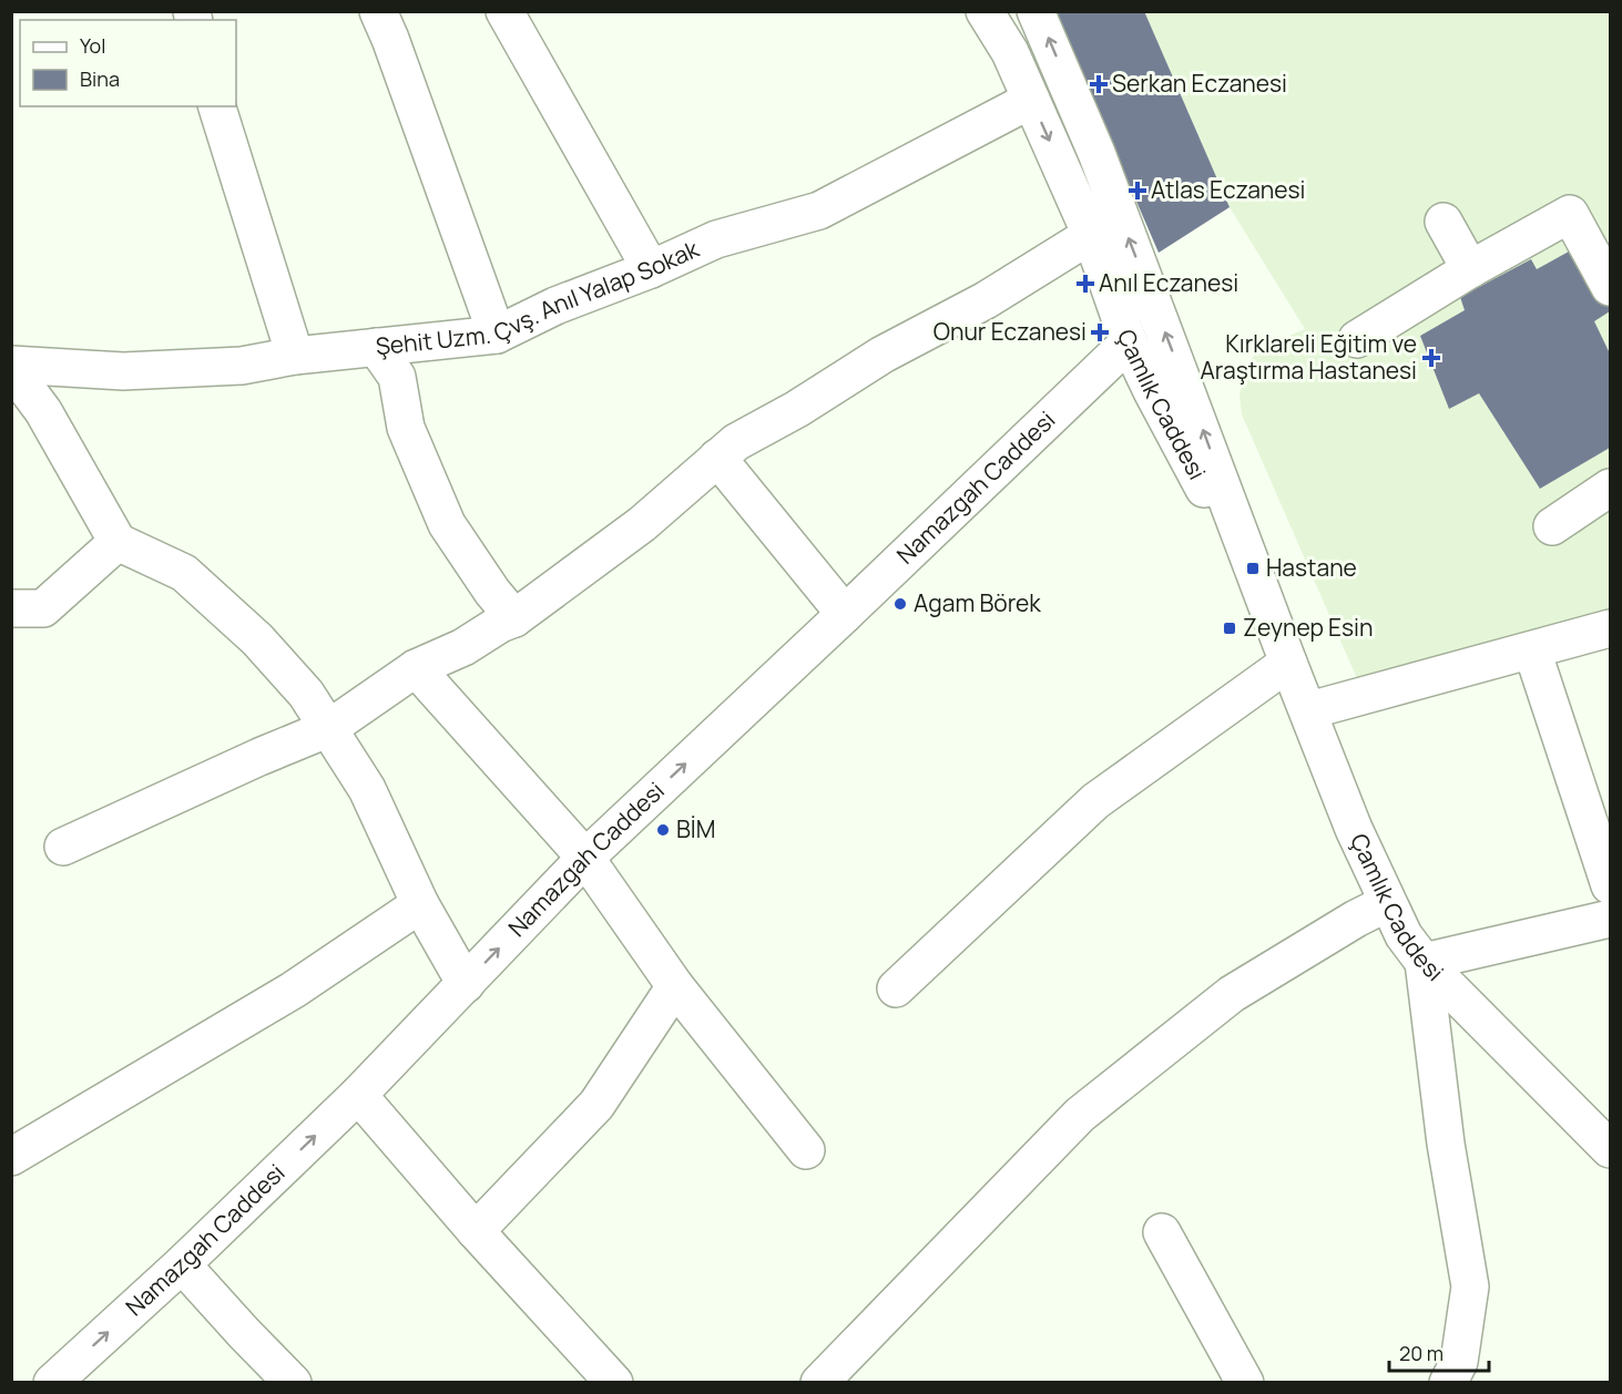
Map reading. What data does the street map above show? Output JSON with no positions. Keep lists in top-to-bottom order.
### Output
{
  "streets": {
    "street": ["Şehit Uzm. Çvş. Anıl Yalap Sokak", "Çamlık Caddesi", "Namazgah Caddesi"]
  },
  "crossings": [
    ["Şehit Uzm. Çvş. Anıl Yalap Sokak", "Çamlık Caddesi"],
    ["Çamlık Caddesi", "Namazgah Caddesi"]
  ],
  "places": {
    "health": [
      "Serkan Eczanesi",
      "Atlas Eczanesi",
      "Anıl Eczanesi",
      "Onur Eczanesi",
      "Kırklareli Eğitim ve Araştırma Hastanesi"
    ],
    "transit": ["Hastane", "Zeynep Esin"],
    "other": ["Agam Börek", "BİM"]
  },
  "legend": ["Yol", "Bina"],
  "scale_bar": "20 m"
}
